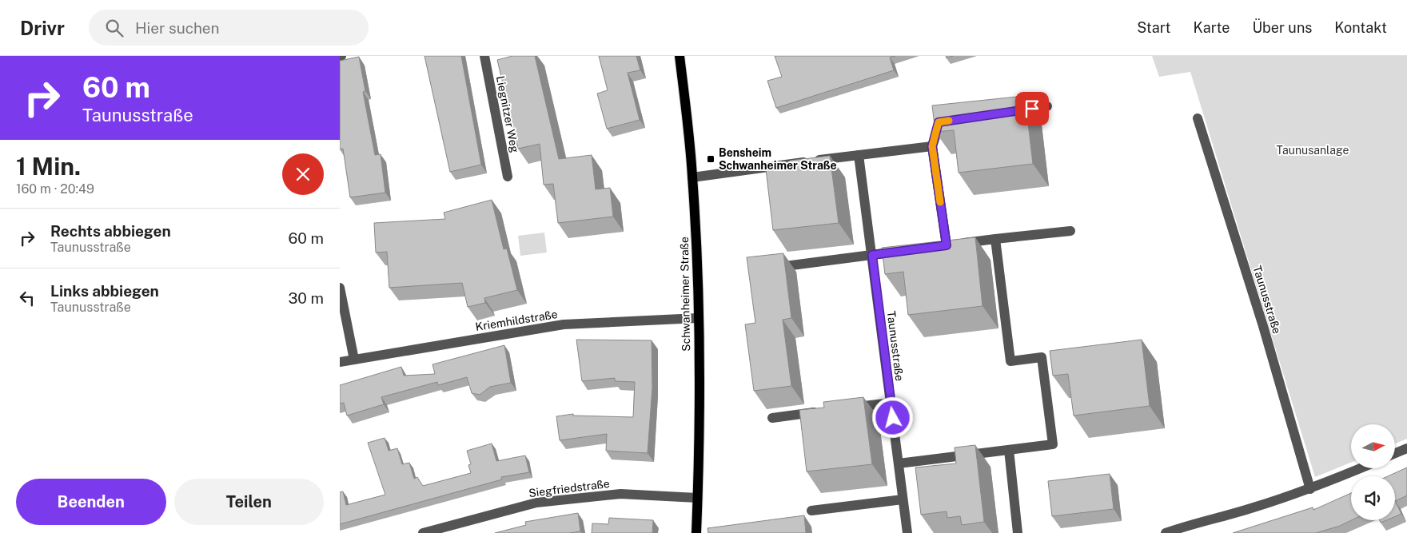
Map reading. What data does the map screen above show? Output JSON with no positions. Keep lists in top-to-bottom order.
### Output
{
  "streets": {
    "main road": ["Schwanheimer Straße"],
    "street": [
      "Liegnitzer Weg",
      "Taunusstraße",
      "Kriemhildstraße",
      "Siegfriedstraße"
    ]
  },
  "crossings": [
    ["Schwanheimer Straße", "Kriemhildstraße"],
    ["Schwanheimer Straße", "Siegfriedstraße"]
  ],
  "parks": ["Taunusanlage"],
  "places": {
    "transit": ["Bensheim Schwanheimer Straße"]
  },
  "north": "right",
  "page": {
    "header": "Drivr",
    "search": "Hier suchen",
    "nav": [
      "Start",
      "Karte",
      "Über uns",
      "Kontakt"
    ],
    "turn": ["60 m", "Taunusstraße"],
    "heading": ["1 Min.", "160 m · 20:49"],
    "list": [
      {
        "name": "Rechts abbiegen",
        "note": "Taunusstraße",
        "value": "60 m"
      },
      {
        "name": "Links abbiegen",
        "note": "Taunusstraße",
        "value": "30 m"
      }
    ],
    "buttons": ["Beenden", "Teilen"]
  }
}
